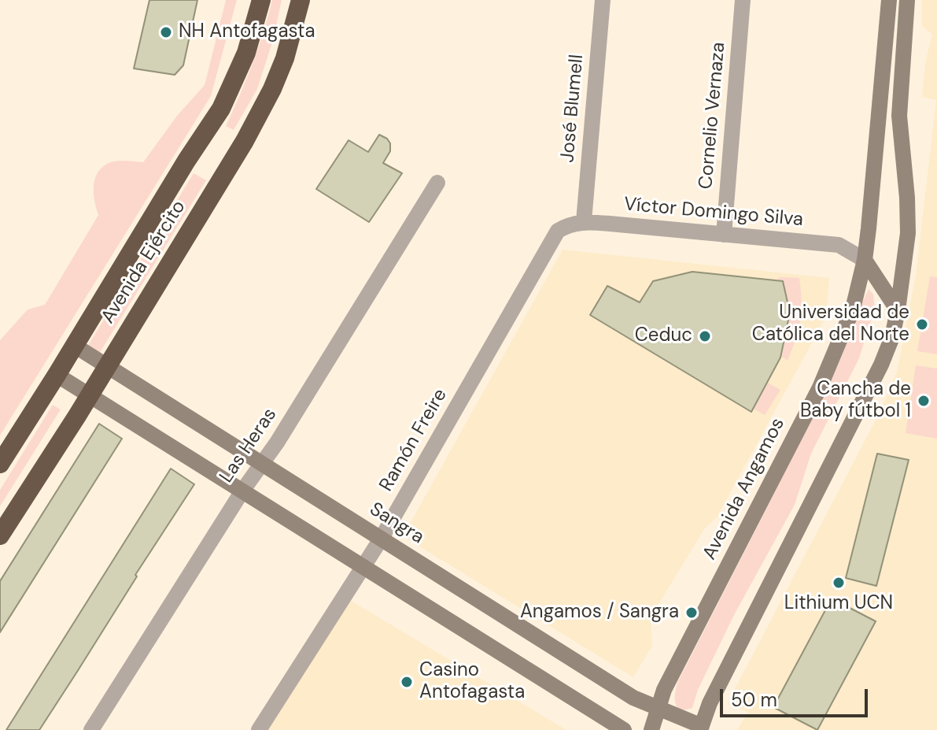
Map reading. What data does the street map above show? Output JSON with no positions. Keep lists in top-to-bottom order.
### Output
{
  "streets": {
    "highway": ["Avenida Ejército"],
    "main road": ["Avenida Angamos", "Sangra"],
    "street": [
      "José Blumell",
      "Cornelio Vernaza",
      "Víctor Domingo Silva",
      "Ramón Freire",
      "Las Heras"
    ]
  },
  "crossings": [
    ["José Blumell", "Víctor Domingo Silva"],
    ["Cornelio Vernaza", "Víctor Domingo Silva"],
    ["Víctor Domingo Silva", "Ramón Freire"],
    ["Víctor Domingo Silva", "Avenida Angamos"],
    ["Avenida Ejército", "Sangra"],
    ["Ramón Freire", "Sangra"],
    ["Las Heras", "Sangra"],
    ["Avenida Angamos", "Sangra"]
  ],
  "places": [
    "NH Antofagasta",
    "Universidad de Católica del Norte",
    "Ceduc",
    "Cancha de Baby fútbol 1",
    "Lithium UCN",
    "Angamos / Sangra",
    "Casino Antofagasta"
  ],
  "scale_bar": "50 m"
}
